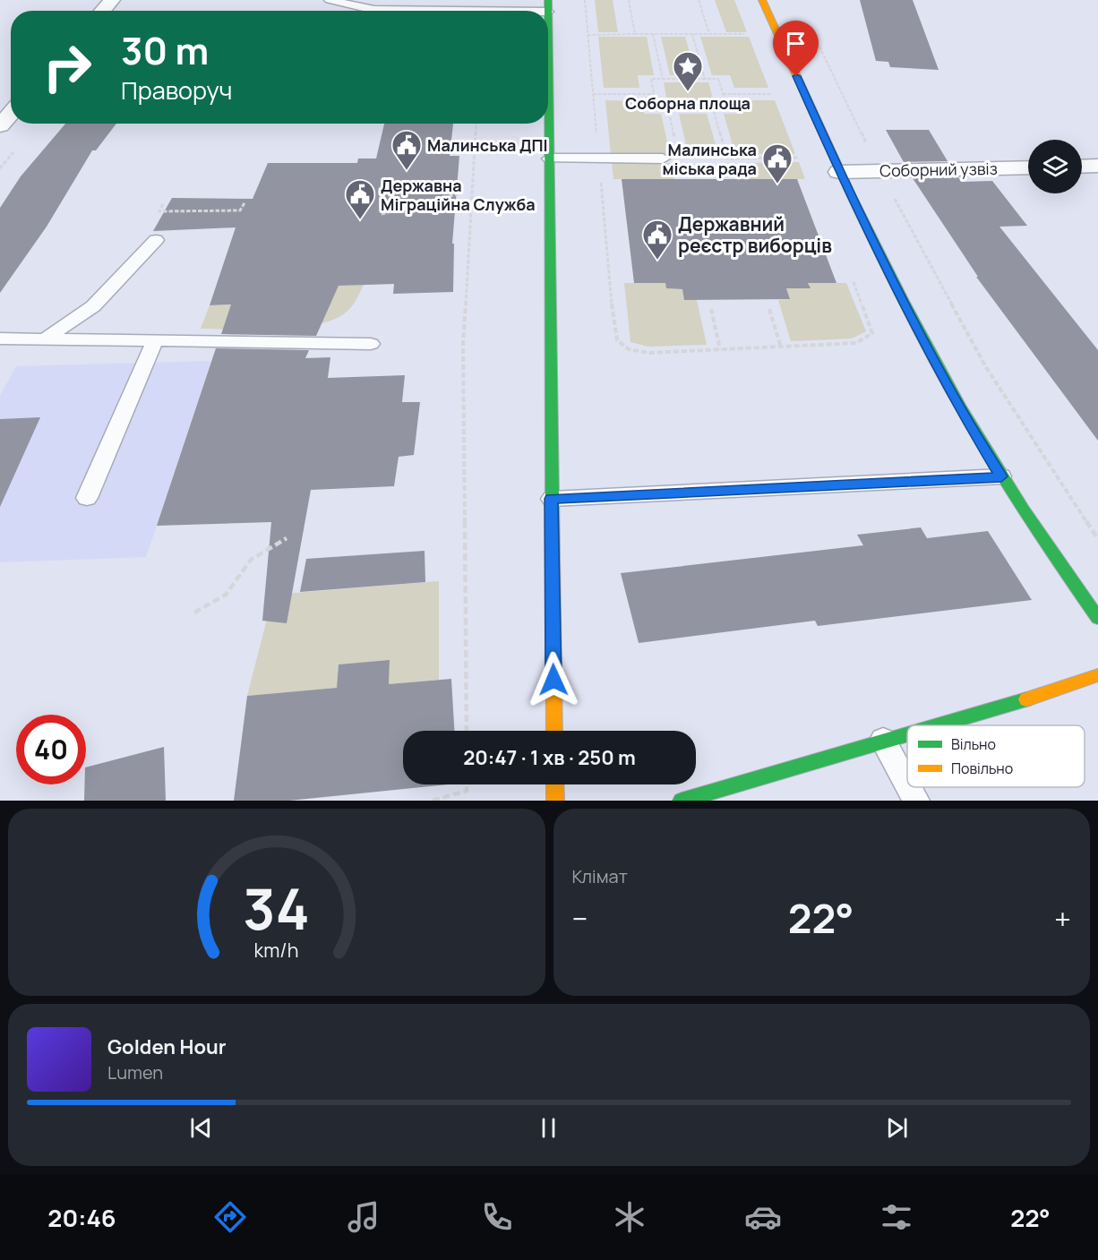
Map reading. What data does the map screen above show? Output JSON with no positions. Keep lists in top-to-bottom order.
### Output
{
  "streets": {
    "street": ["Соборний узвіз"]
  },
  "places": {
    "place": ["Соборна площа"],
    "public building": [
      "Малинська ДПІ",
      "Малинська міська рада",
      "Державна Міграційна Служба",
      "Державний реєстр виборців"
    ]
  },
  "legend": ["Вільно", "Повільно"],
  "page": {
    "turn": ["30 m", "Праворуч"],
    "limit": "40",
    "trip": "20:47 · 1 хв · 250 m",
    "tile": "Клімат",
    "heat": ["−", "22°", "+"],
    "song": ["Golden Hour", "Lumen"],
    "tabs": ["20:46", "22°"],
    "gauge": ["34", "km/h"]
  }
}
